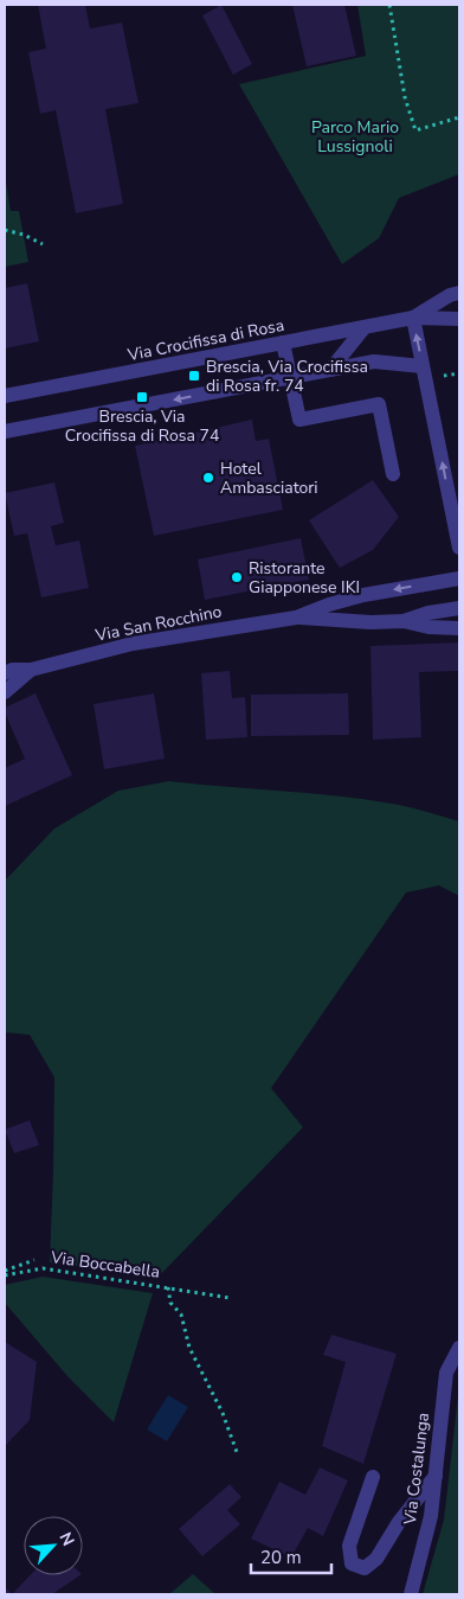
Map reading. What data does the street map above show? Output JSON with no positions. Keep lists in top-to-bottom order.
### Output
{
  "streets": {
    "street": ["Via Crocifissa di Rosa", "Via San Rocchino", "Via Costalunga"],
    "path": ["Via Boccabella"]
  },
  "parks": ["Parco Mario Lussignoli"],
  "places": {
    "transit": ["Brescia, Via Crocifissa di Rosa fr. 74", "Brescia, Via Crocifissa di Rosa 74"],
    "other": ["Hotel Ambasciatori", "Ristorante Giapponese IKI"]
  },
  "scale_bar": "20 m",
  "north": "top right"
}
